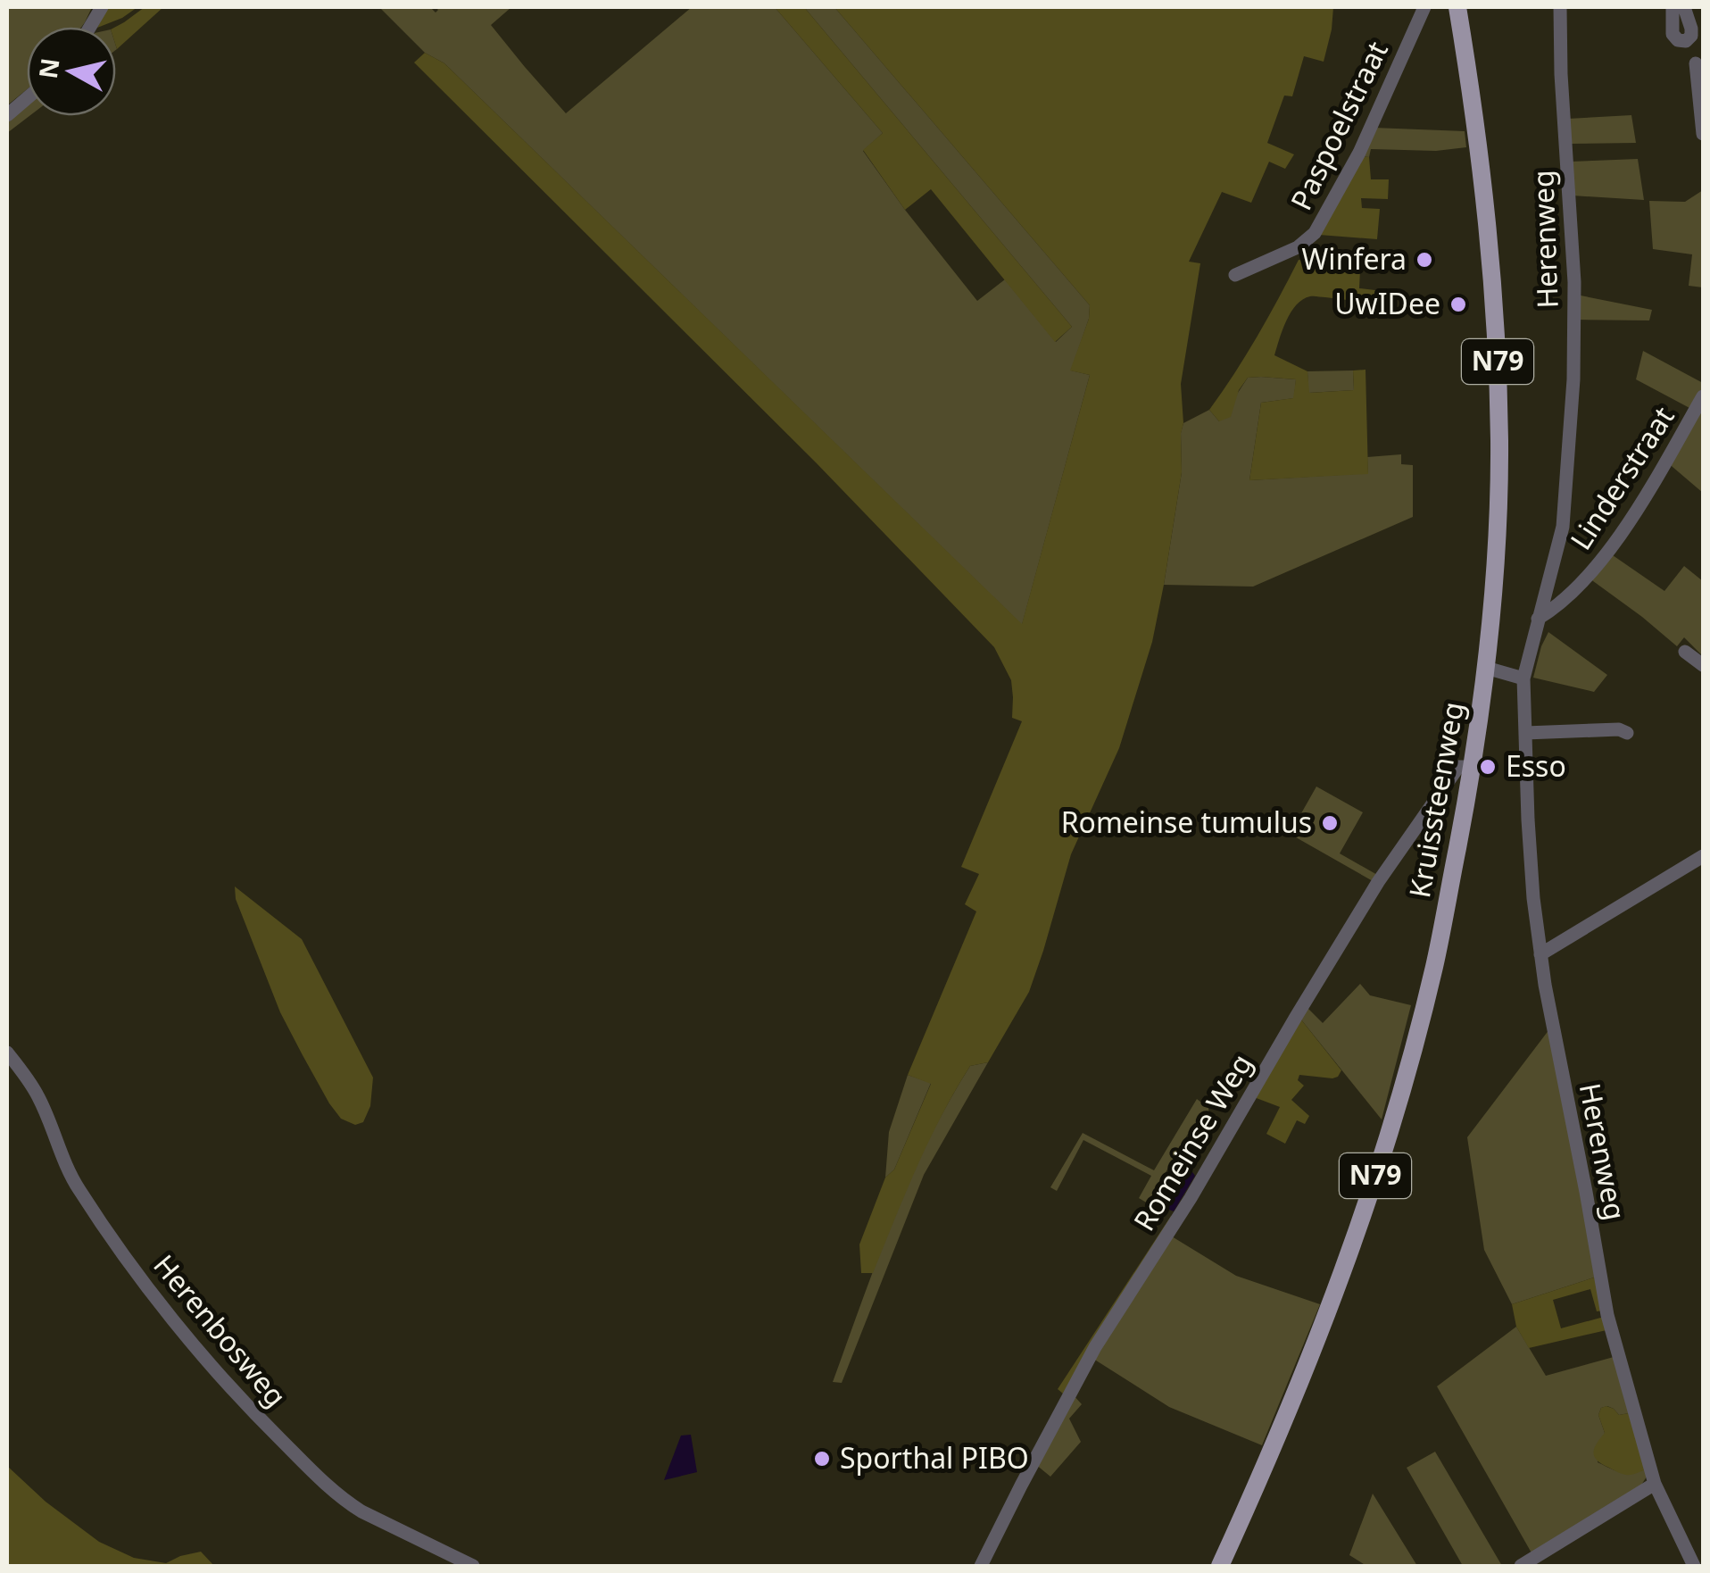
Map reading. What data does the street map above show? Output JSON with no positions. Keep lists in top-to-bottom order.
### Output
{
  "streets": {
    "main road": ["N79", "Kruissteenweg"],
    "street": [
      "Paspoelstraat",
      "Herenweg",
      "Linderstraat",
      "Romeinse Weg",
      "Herenbosweg"
    ]
  },
  "crossings": [
    ["Herenweg", "Linderstraat"],
    ["Kruissteenweg", "Romeinse Weg"]
  ],
  "places": [
    "Winfera",
    "UwIDee",
    "Esso",
    "Romeinse tumulus",
    "Sporthal PIBO"
  ],
  "north": "left"
}
